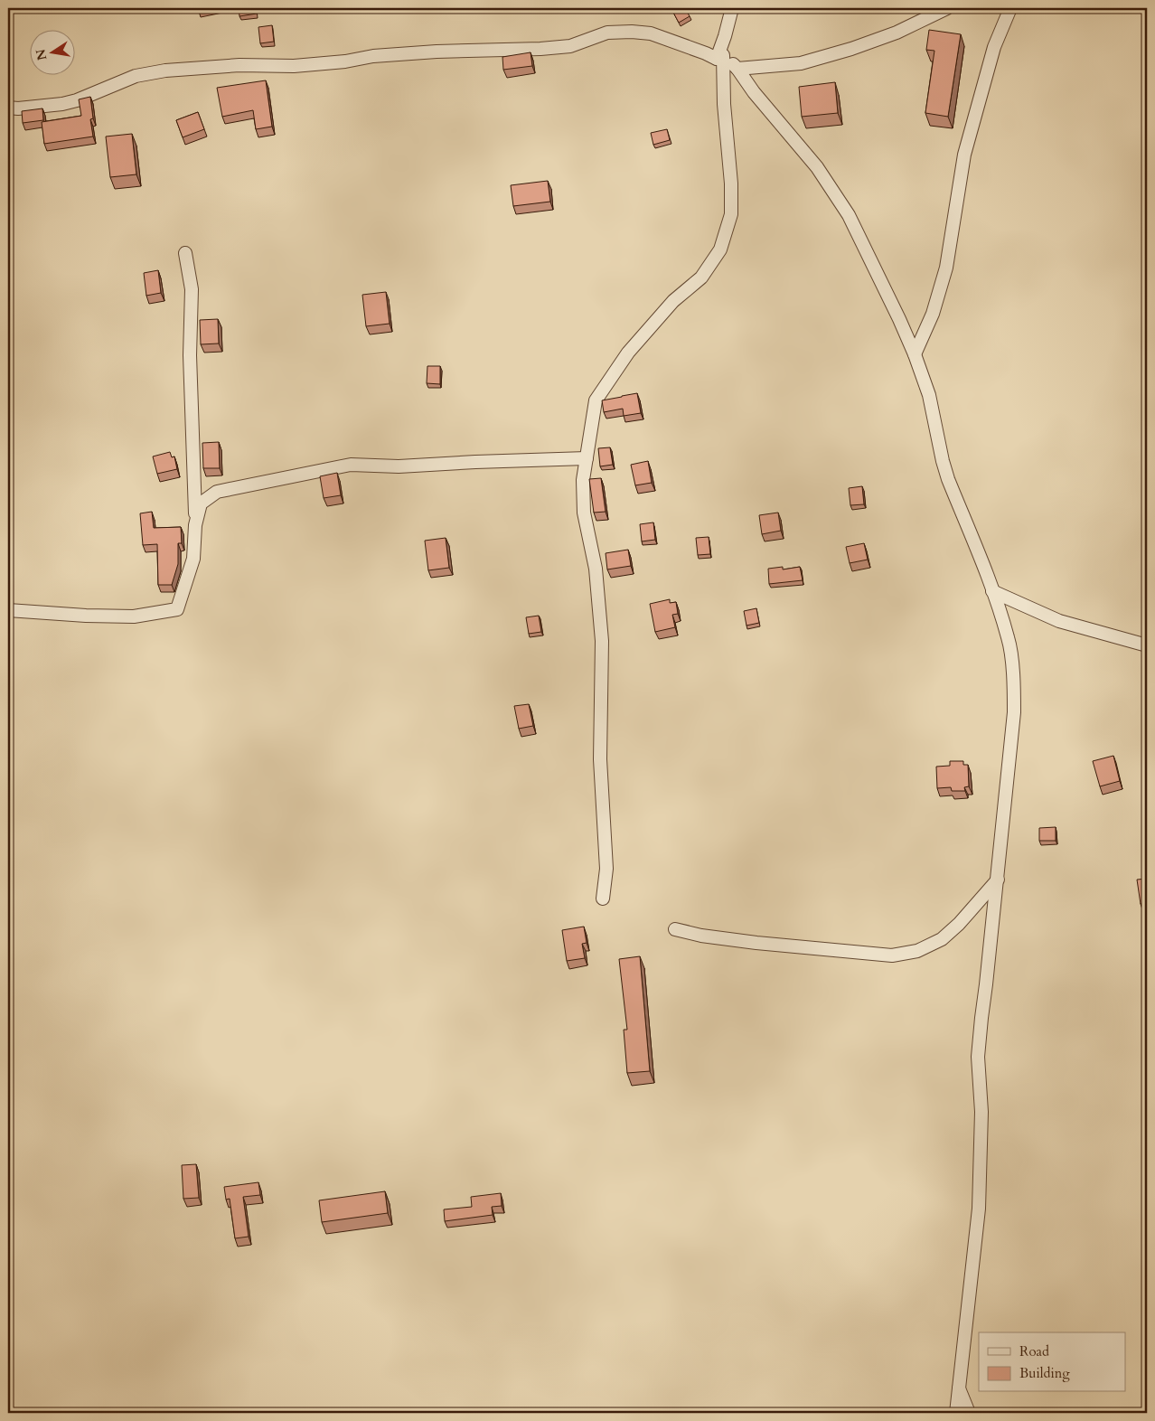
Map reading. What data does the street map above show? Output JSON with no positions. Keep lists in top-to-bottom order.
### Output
{
  "legend": ["Road", "Building"],
  "north": "left"
}
